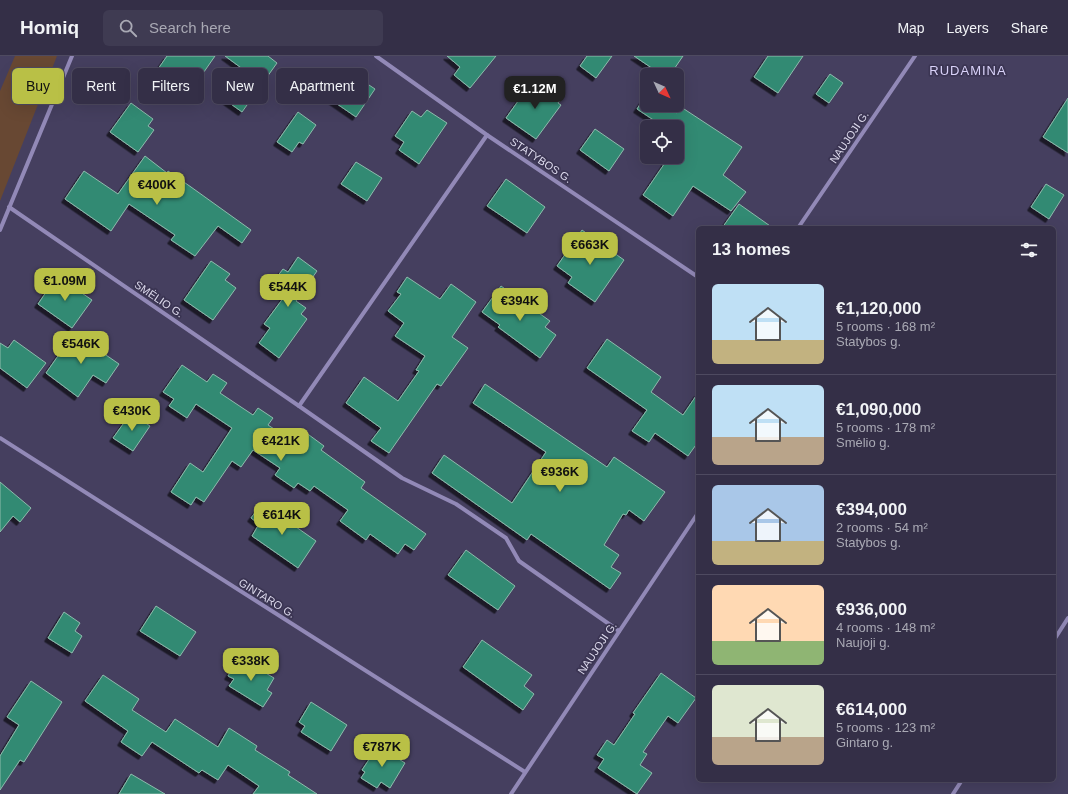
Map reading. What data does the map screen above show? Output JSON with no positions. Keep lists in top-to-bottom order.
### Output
{
  "streets": {
    "street": [
      "NAUJOJI G.",
      "STATYBOS G.",
      "SMĖLIO G.",
      "GINTARO G."
    ]
  },
  "crossings": [
    ["NAUJOJI G.", "SMĖLIO G."],
    ["NAUJOJI G.", "GINTARO G."]
  ],
  "districts": ["RUDAMINA"],
  "north": "bottom right",
  "page": {
    "header": "Homiq",
    "search": "Search here",
    "nav": ["Map", "Layers", "Share"],
    "chip": [
      "Buy",
      "Rent",
      "Filters",
      "New",
      "Apartment"
    ],
    "price": [
      "€1.12M",
      "€400K",
      "€663K",
      "€1.09M",
      "€544K",
      "€394K",
      "€546K",
      "€430K",
      "€421K",
      "€936K",
      "€614K",
      "€338K",
      "€787K"
    ],
    "heading": "13 homes",
    "list": [
      {
        "name": "€1,120,000",
        "note": "5 rooms · 168 m² · Statybos g."
      },
      {
        "name": "€1,090,000",
        "note": "5 rooms · 178 m² · Smėlio g."
      },
      {
        "name": "€394,000",
        "note": "2 rooms · 54 m² · Statybos g."
      },
      {
        "name": "€936,000",
        "note": "4 rooms · 148 m² · Naujoji g."
      },
      {
        "name": "€614,000",
        "note": "5 rooms · 123 m² · Gintaro g."
      }
    ]
  }
}
